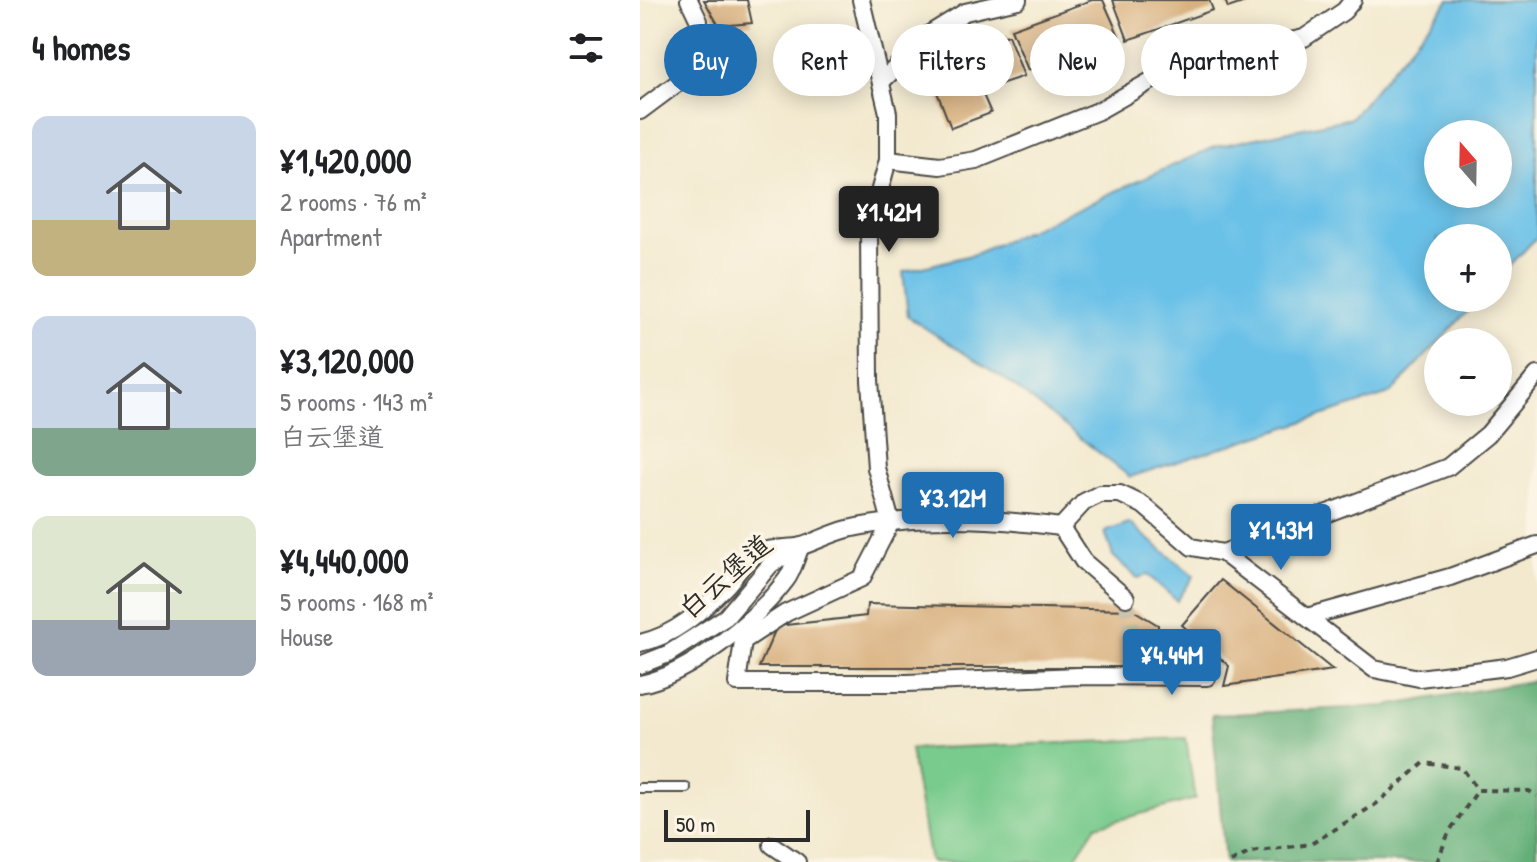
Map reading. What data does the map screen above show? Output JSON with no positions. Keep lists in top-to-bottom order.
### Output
{
  "streets": {
    "street": ["白云堡道"]
  },
  "scale_bar": "50 m",
  "north": "top",
  "page": {
    "heading": "4 homes",
    "chip": [
      "Buy",
      "Rent",
      "Filters",
      "New",
      "Apartment"
    ],
    "list": [
      {
        "name": "¥1,420,000",
        "note": "2 rooms · 76 m² · Apartment"
      },
      {
        "name": "¥3,120,000",
        "note": "5 rooms · 143 m² · 白云堡道"
      },
      {
        "name": "¥4,440,000",
        "note": "5 rooms · 168 m² · House"
      }
    ],
    "map_buttons": ["+", "−"],
    "price": [
      "¥1.42M",
      "¥3.12M",
      "¥1.43M",
      "¥4.44M"
    ],
    "scale": "50 m"
  }
}
